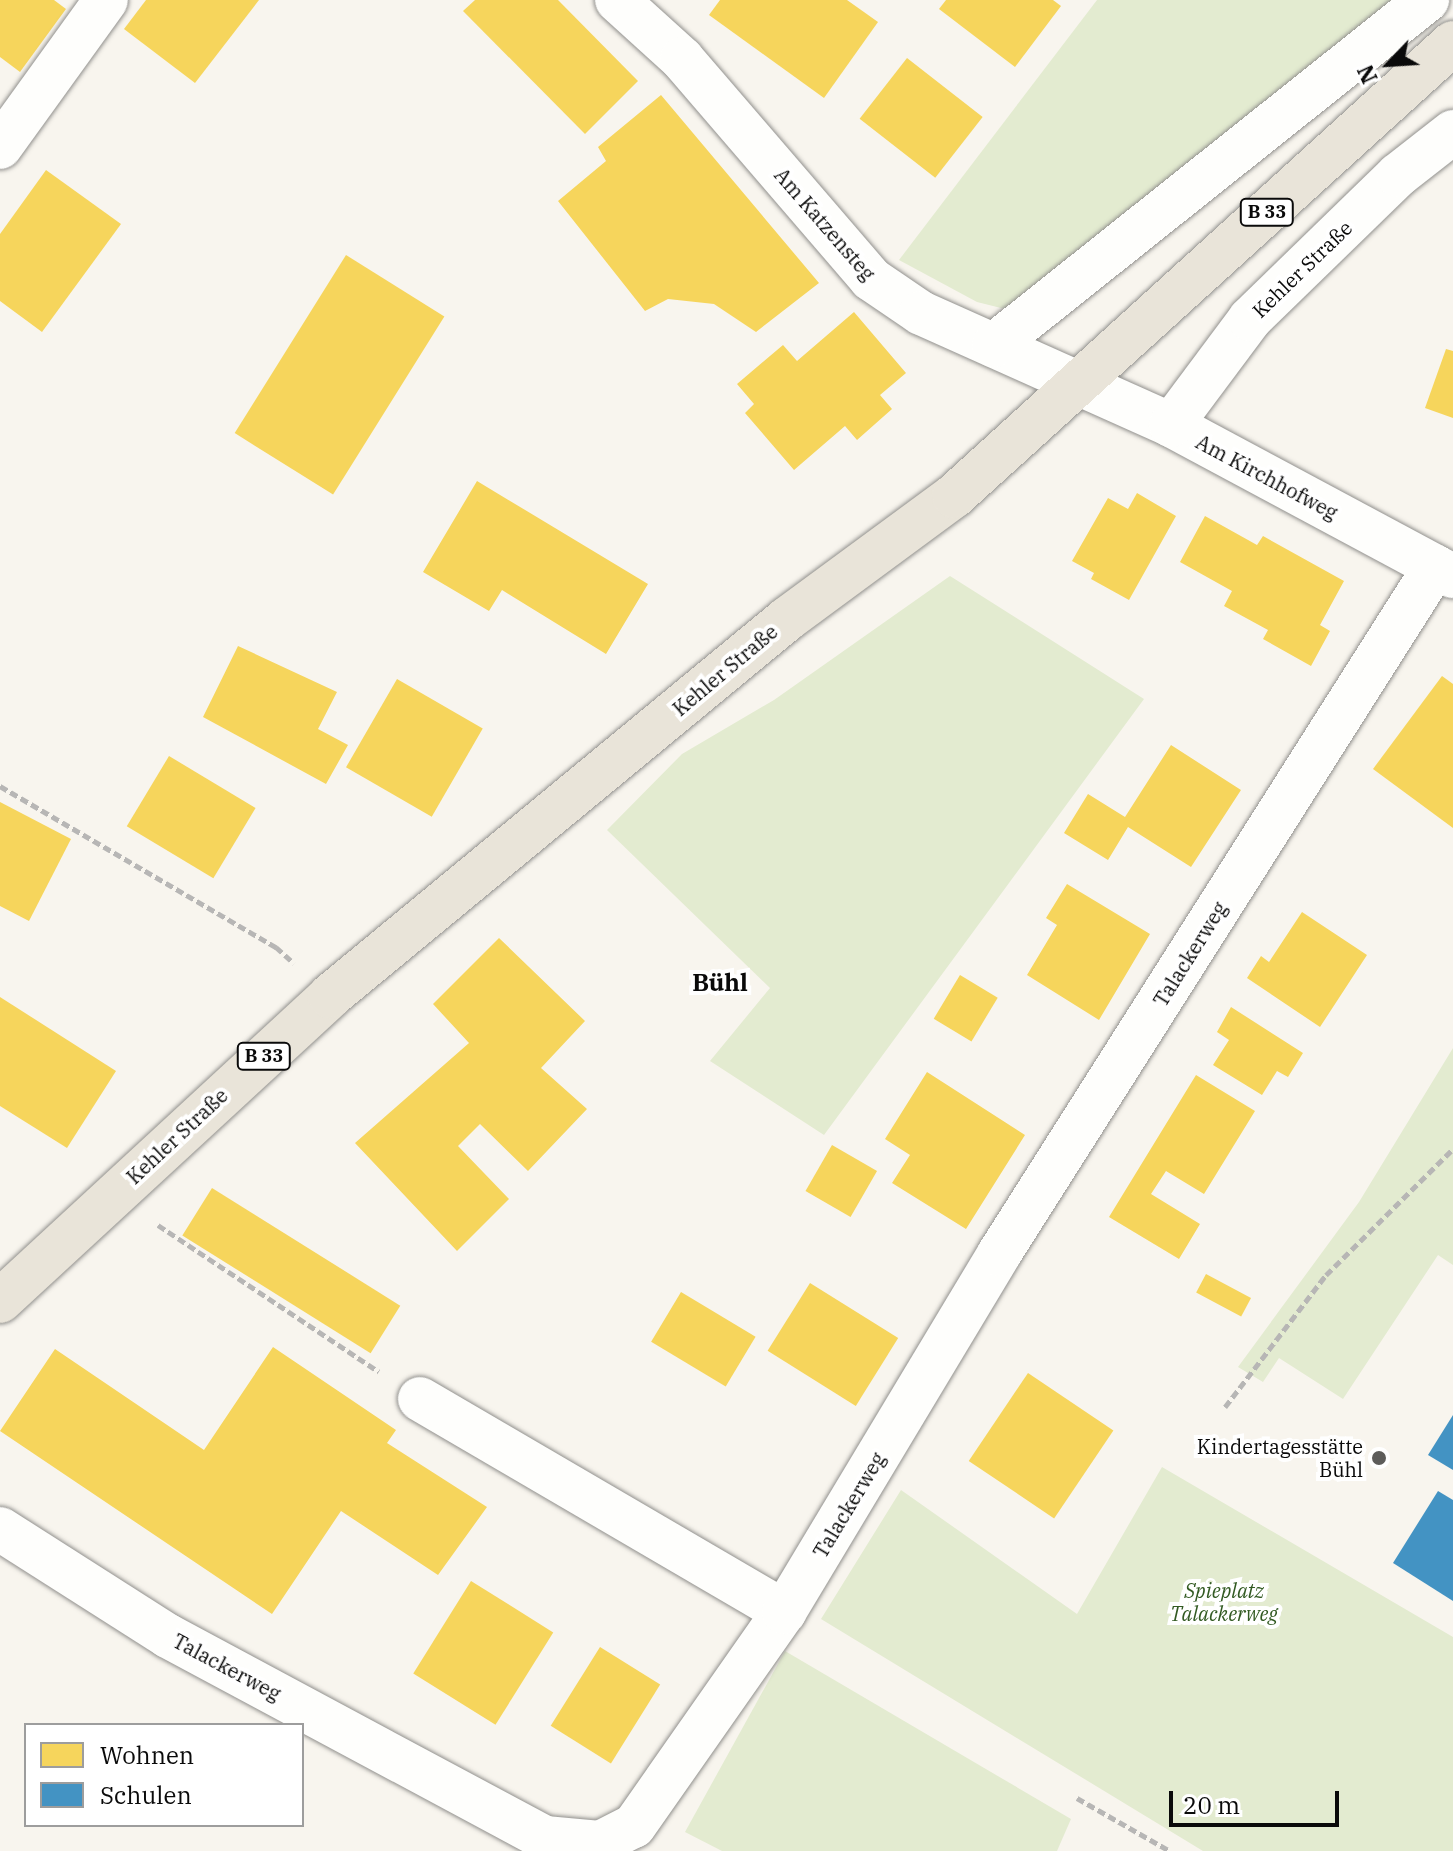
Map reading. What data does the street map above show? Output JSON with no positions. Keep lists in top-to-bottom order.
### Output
{
  "streets": {
    "main road": ["B 33", "Kehler Straße"],
    "street": ["Am Katzensteg", "Am Kirchhofweg", "Talackerweg"]
  },
  "crossings": [
    ["Am Katzensteg", "Kehler Straße"],
    ["Am Katzensteg", "Am Kirchhofweg"],
    ["Kehler Straße", "Am Kirchhofweg"],
    ["Am Kirchhofweg", "Talackerweg"]
  ],
  "districts": ["Bühl"],
  "parks": ["Spieplatz Talackerweg"],
  "places": ["Kindertagesstätte Bühl"],
  "legend": ["Wohnen", "Schulen"],
  "scale_bar": "20 m",
  "north": "bottom left"
}
